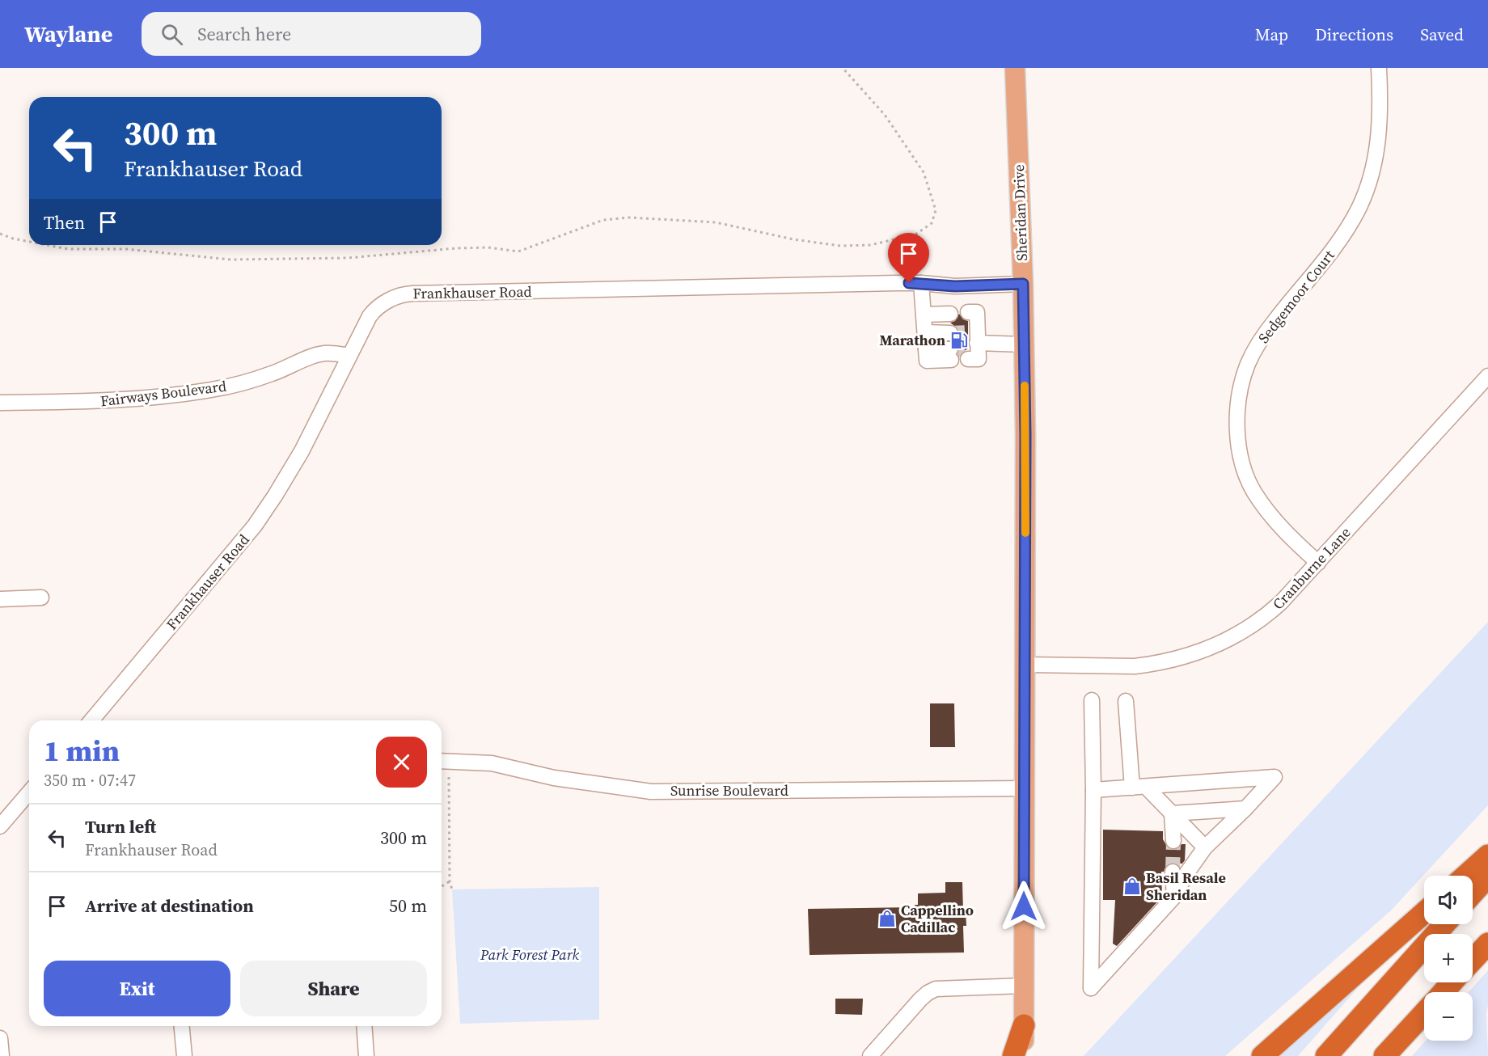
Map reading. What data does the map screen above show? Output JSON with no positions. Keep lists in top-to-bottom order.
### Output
{
  "streets": {
    "main road": ["Sheridan Drive"],
    "street": [
      "Frankhauser Road",
      "Sedgemoor Court",
      "Fairways Boulevard",
      "Cranburne Lane",
      "Sunrise Boulevard"
    ]
  },
  "crossings": [
    ["Sheridan Drive", "Frankhauser Road"],
    ["Sheridan Drive", "Cranburne Lane"],
    ["Sheridan Drive", "Sunrise Boulevard"],
    ["Frankhauser Road", "Fairways Boulevard"],
    ["Sedgemoor Court", "Cranburne Lane"]
  ],
  "parks": ["Park Forest Park"],
  "places": {
    "fuel station": ["Marathon"],
    "shop": ["Basil Resale Sheridan", "Cappellino Cadillac"]
  },
  "page": {
    "header": "Waylane",
    "search": "Search here",
    "nav": ["Map", "Directions", "Saved"],
    "turn": ["300 m", "Frankhauser Road"],
    "then": "Then",
    "heading": ["1 min", "350 m · 07:47"],
    "list": [
      {
        "name": "Turn left",
        "note": "Frankhauser Road",
        "value": "300 m"
      },
      {
        "name": "Arrive at destination",
        "value": "50 m"
      }
    ],
    "map_buttons": ["+", "−"],
    "buttons": ["Exit", "Share"]
  }
}
